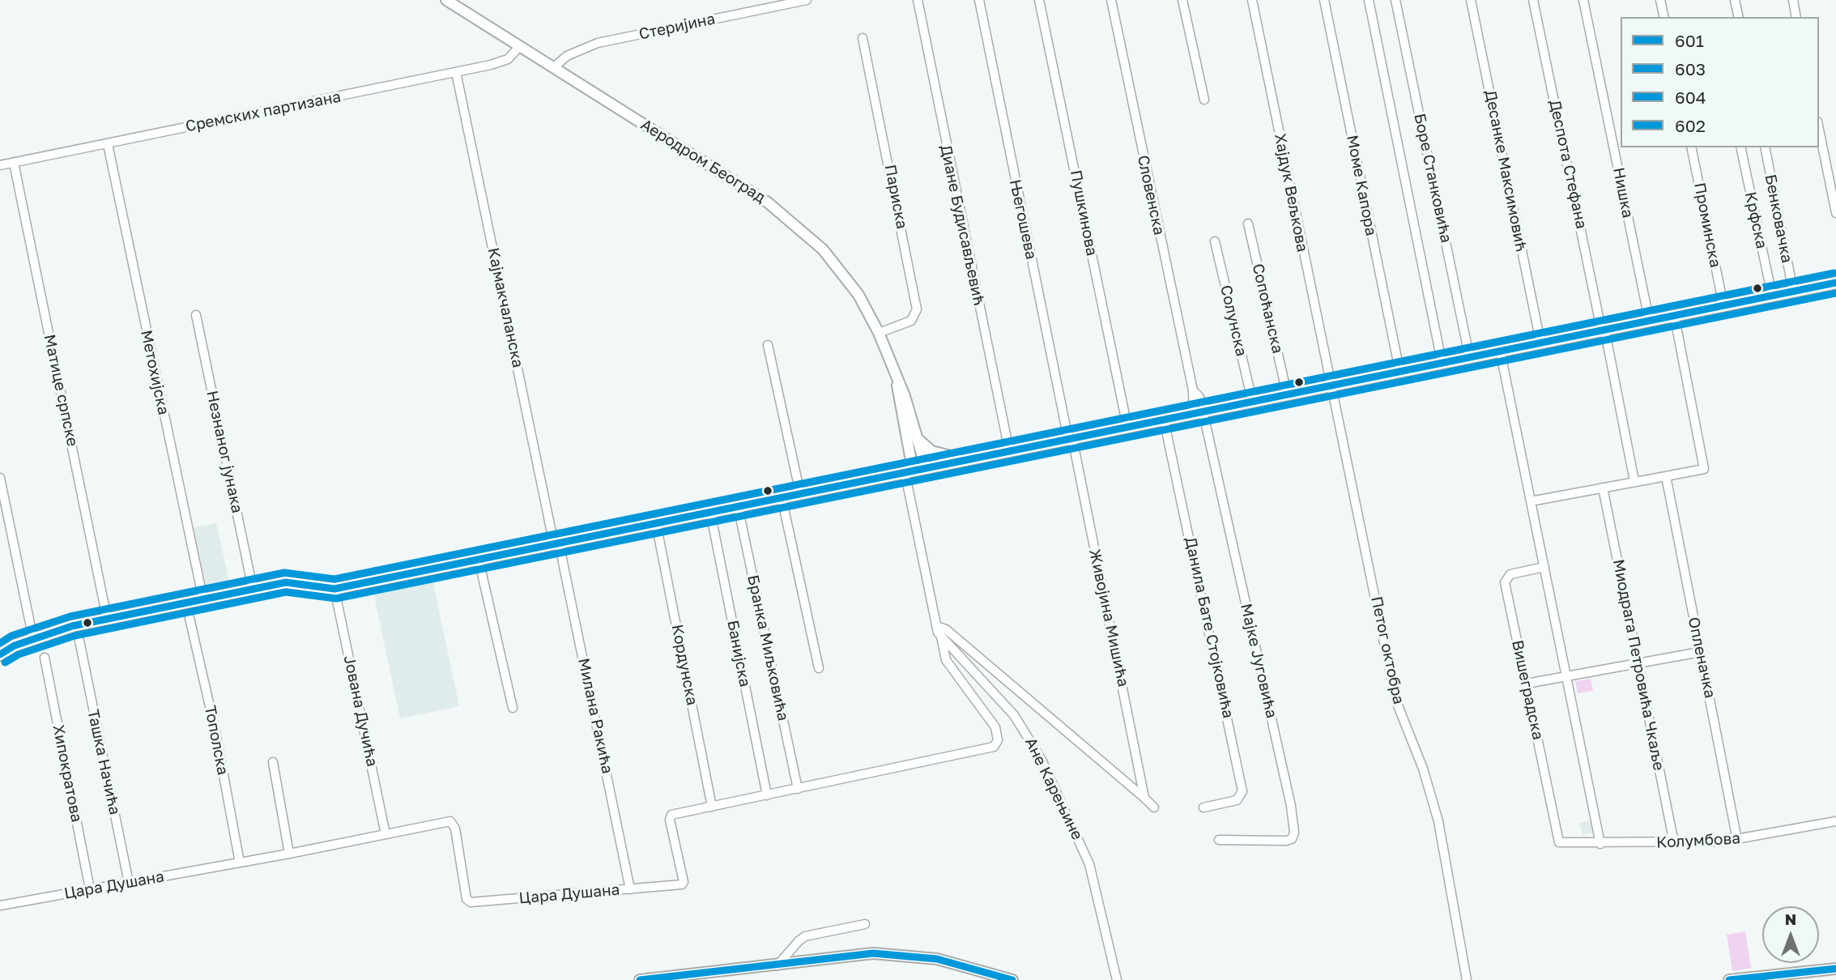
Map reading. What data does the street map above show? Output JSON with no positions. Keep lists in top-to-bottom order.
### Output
{
  "streets": {
    "street": [
      "Стеријина",
      "Сремских партизана",
      "Аеродром Београд",
      "Деспота Стефана",
      "Десанке Максимовић",
      "Боре Станковића",
      "Моме Капора",
      "Хајдук Вељкова",
      "Нишка",
      "Словенска",
      "Париска",
      "Пушкинова",
      "Бенковачка",
      "Његошева",
      "Крфска",
      "Диане Будисављевић",
      "Проминска",
      "Кајмакчаланска",
      "Сопоћанска",
      "Солунска",
      "Метохијска",
      "Матице српске",
      "Незнаног јунака",
      "Живојина Мишића",
      "Данила Бате Стојковића",
      "Бранка Миљковића",
      "Петог октобра",
      "Банијска",
      "Опленачка",
      "Мајке Југовића",
      "Кордунска",
      "Миодрага Петровића Чкаље",
      "Вишеградска",
      "Јована Дучића",
      "Милана Ракића",
      "Тополска",
      "Ташка Начића",
      "Хипократова",
      "Ане Карењине",
      "Колумбова",
      "Цара Душана"
    ]
  },
  "crossings": [
    ["Стеријина", "Аеродром Београд"],
    ["Сремских партизана", "Аеродром Београд"],
    ["Сремских партизана", "Кајмакчаланска"],
    ["Сремских партизана", "Метохијска"],
    ["Сремских партизана", "Матице српске"],
    ["Аеродром Београд", "Париска"],
    ["Аеродром Београд", "Ане Карењине"],
    ["Хајдук Вељкова", "Петог октобра"],
    ["Словенска", "Мајке Југовића"],
    ["Његошева", "Живојина Мишића"],
    ["Кајмакчаланска", "Милана Ракића"],
    ["Живојина Мишића", "Ане Карењине"],
    ["Бранка Миљковића", "Цара Душана"],
    ["Банијска", "Цара Душана"],
    ["Опленачка", "Колумбова"],
    ["Кордунска", "Цара Душана"],
    ["Миодрага Петровића Чкаље", "Колумбова"],
    ["Вишеградска", "Колумбова"],
    ["Јована Дучића", "Цара Душана"],
    ["Милана Ракића", "Цара Душана"],
    ["Тополска", "Цара Душана"],
    ["Ташка Начића", "Цара Душана"],
    ["Хипократова", "Цара Душана"],
    ["Ане Карењине", "Цара Душана"]
  ],
  "lines": [
    "transit line 604",
    "transit line 601",
    "transit line 603",
    "transit line 602"
  ],
  "legend": [
    "601",
    "603",
    "604",
    "602"
  ],
  "north": "top"
}
